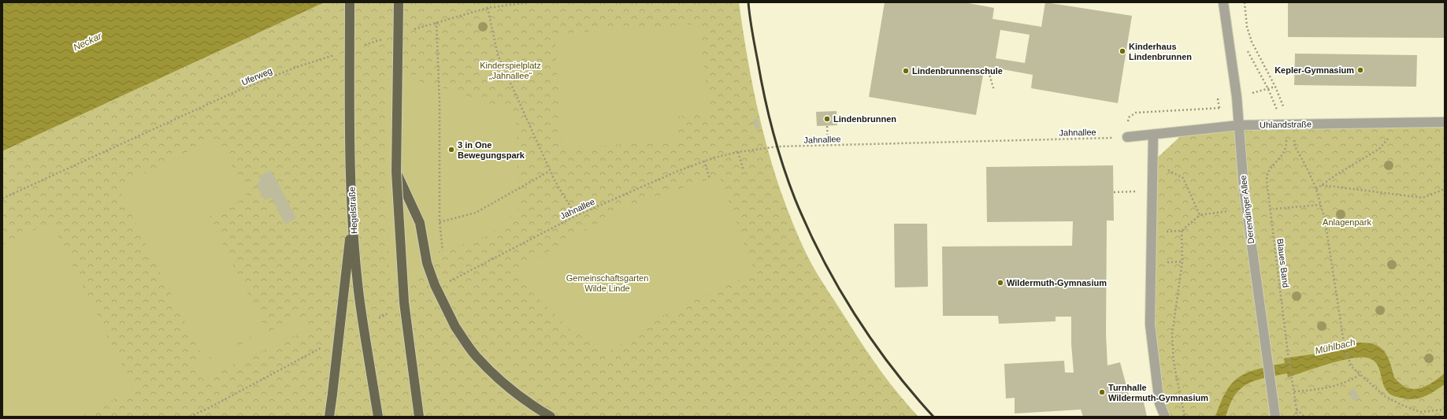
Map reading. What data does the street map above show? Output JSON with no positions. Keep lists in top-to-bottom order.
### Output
{
  "streets": {
    "main road": ["Hegelstraße"],
    "street": ["Uhlandstraße", "Derendinger Allee"],
    "path": ["Uferweg", "Jahnallee", "Blaues Band"]
  },
  "crossings": [
    ["Uhlandstraße", "Jahnallee"],
    ["Uhlandstraße", "Derendinger Allee"],
    ["Uhlandstraße", "Blaues Band"]
  ],
  "water": ["Neckar", "Mühlbach"],
  "parks": ["Kinderspielplatz „Jahnallee“", "Anlagenpark", "Gemeinschaftsgarten Wilde Linde"],
  "places": [
    "Kinderhaus Lindenbrunnen",
    "Kepler-Gymnasium",
    "Lindenbrunnenschule",
    "Lindenbrunnen",
    "3 in One Bewegungspark",
    "Wildermuth-Gymnasium",
    "Turnhalle Wildermuth-Gymnasium"
  ]
}
